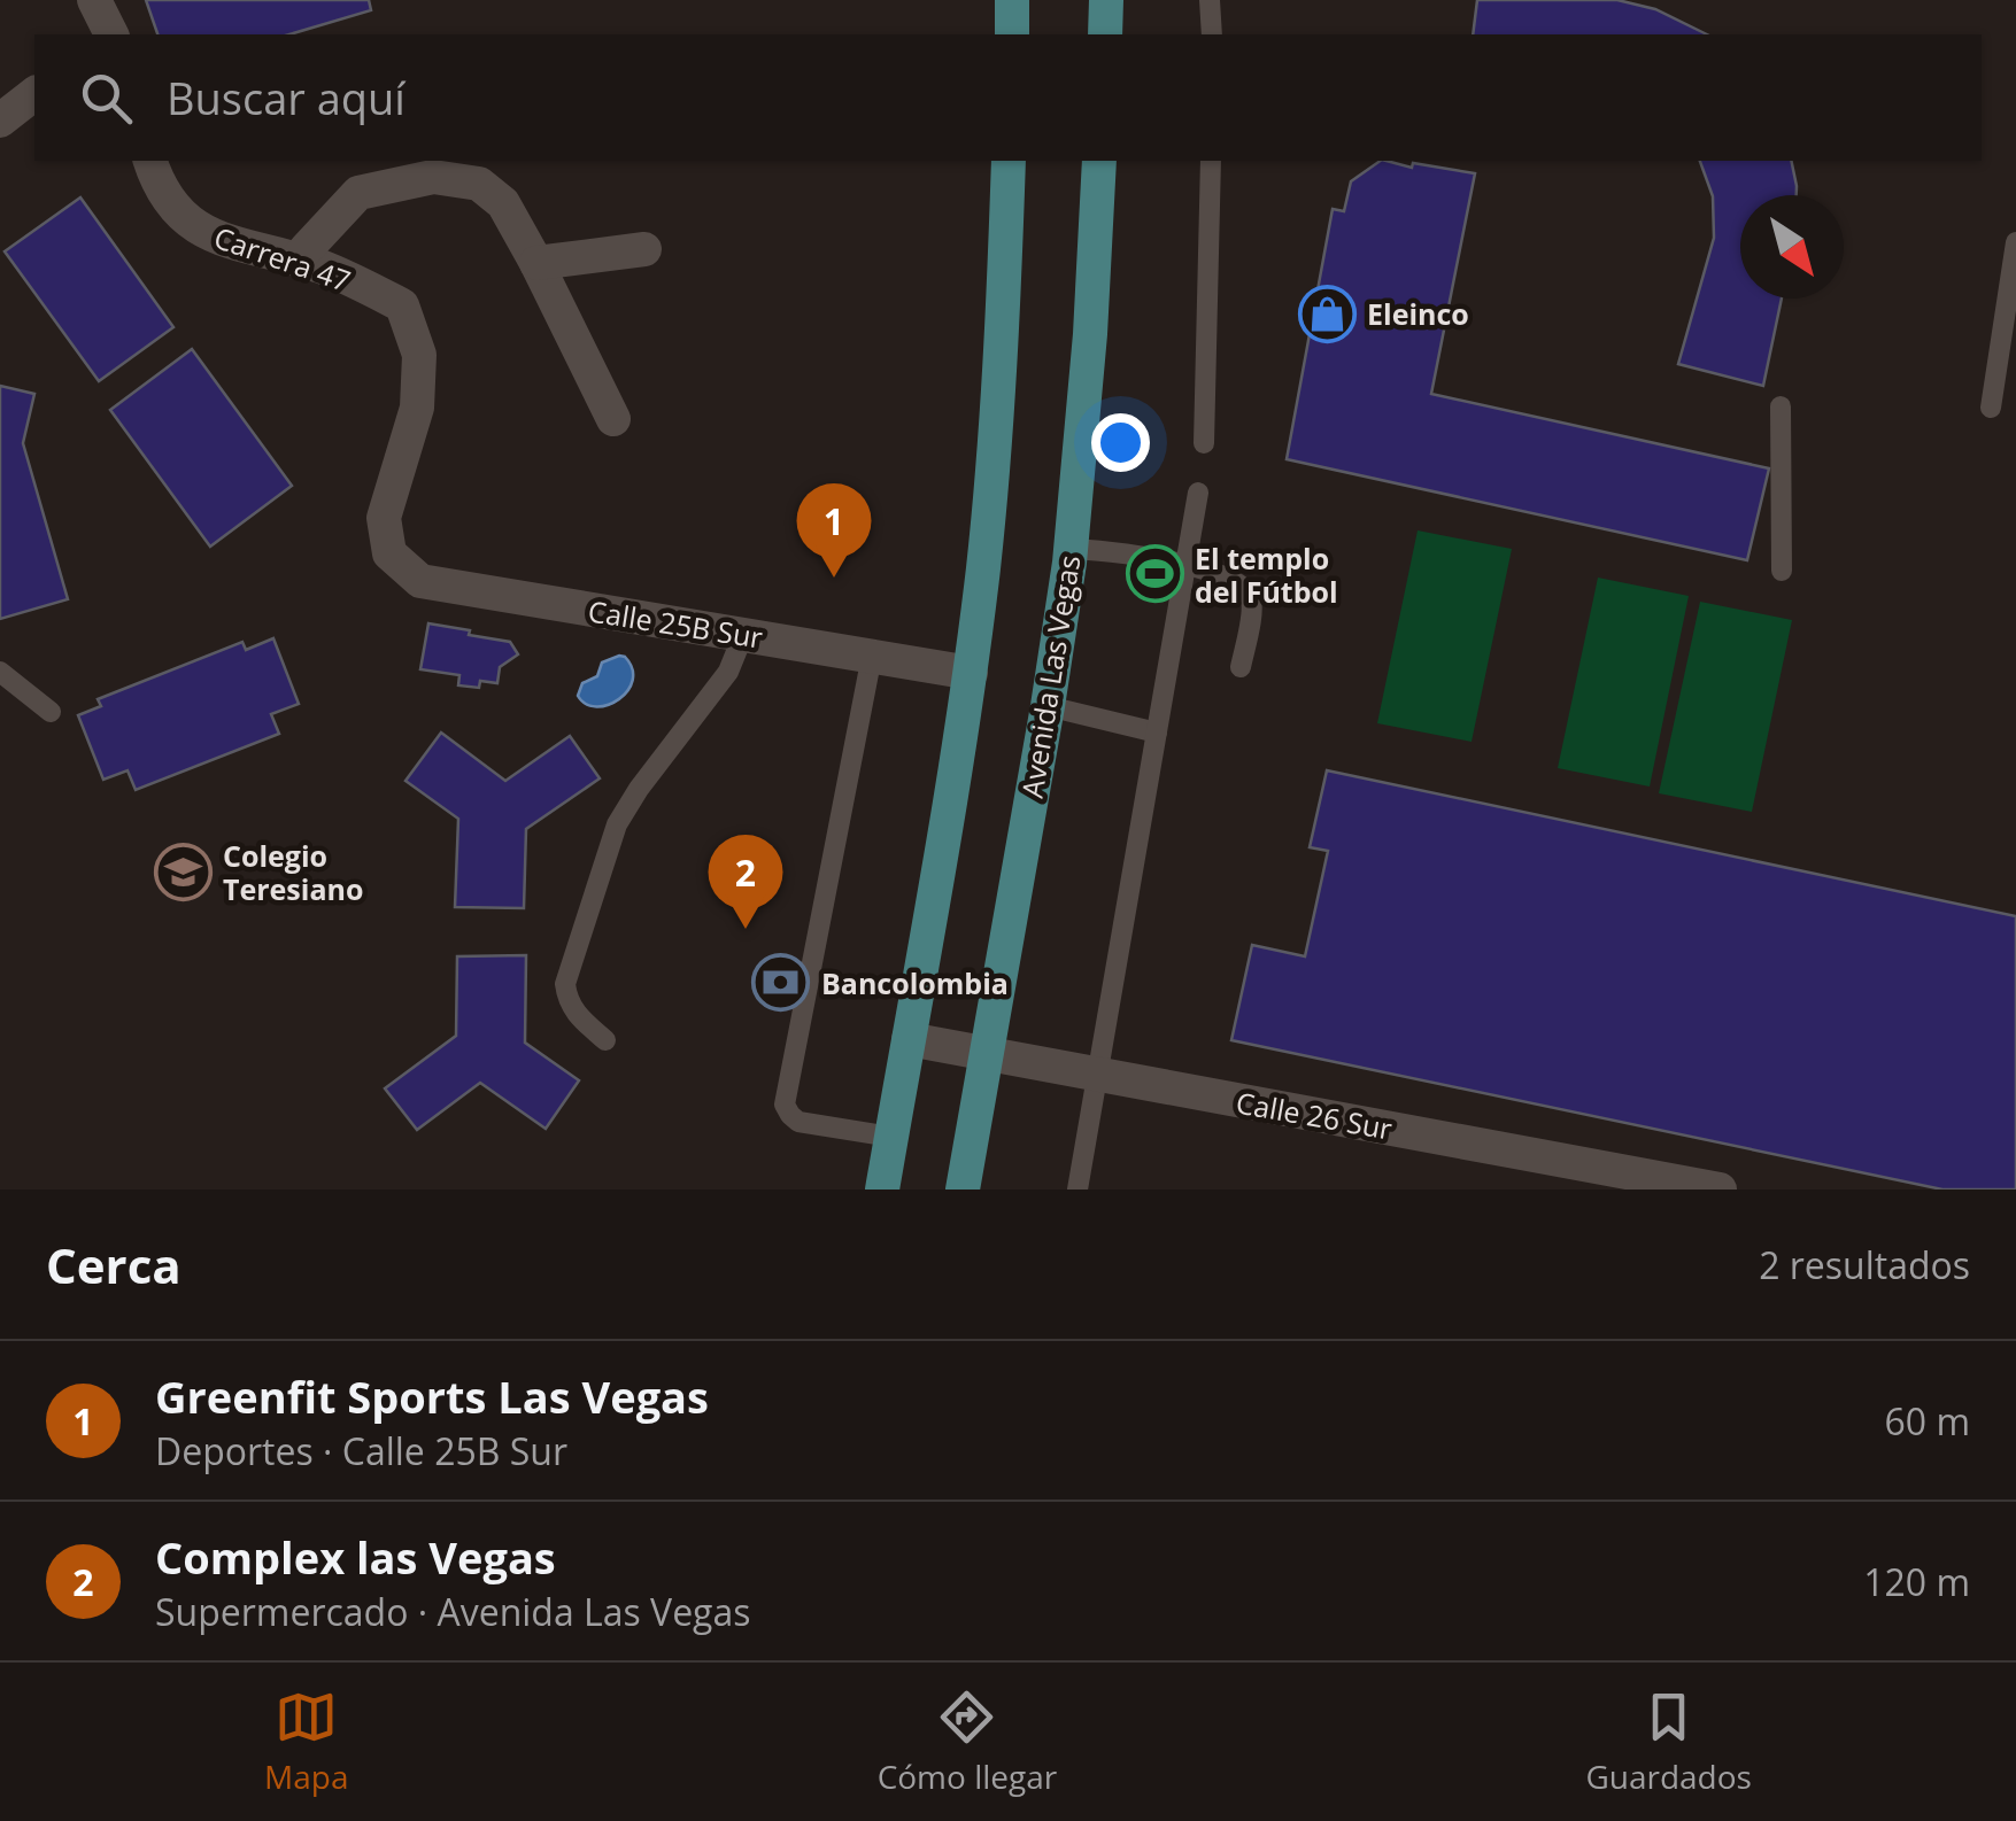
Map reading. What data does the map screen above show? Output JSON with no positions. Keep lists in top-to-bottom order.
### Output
{
  "streets": {
    "main road": ["Avenida Las Vegas"],
    "street": ["Carrera 47", "Calle 25B Sur", "Calle 26 Sur"]
  },
  "crossings": [
    ["Carrera 47", "Calle 25B Sur"],
    ["Avenida Las Vegas", "Calle 26 Sur"]
  ],
  "places": {
    "shop": ["Eleinco"],
    "sports": ["El templo del Fútbol"],
    "school or university": ["Colegio Teresiano"],
    "bank": ["Bancolombia"]
  },
  "north": "bottom right",
  "page": {
    "search": "Buscar aquí",
    "pins": ["1", "2"],
    "heading": ["Cerca", "2 resultados"],
    "list": [
      {
        "mark": "1",
        "name": "Greenfit Sports Las Vegas",
        "note": "Deportes · Calle 25B Sur",
        "value": "60 m"
      },
      {
        "mark": "2",
        "name": "Complex las Vegas",
        "note": "Supermercado · Avenida Las Vegas",
        "value": "120 m"
      }
    ],
    "nav": ["Mapa", "Cómo llegar", "Guardados"]
  }
}
